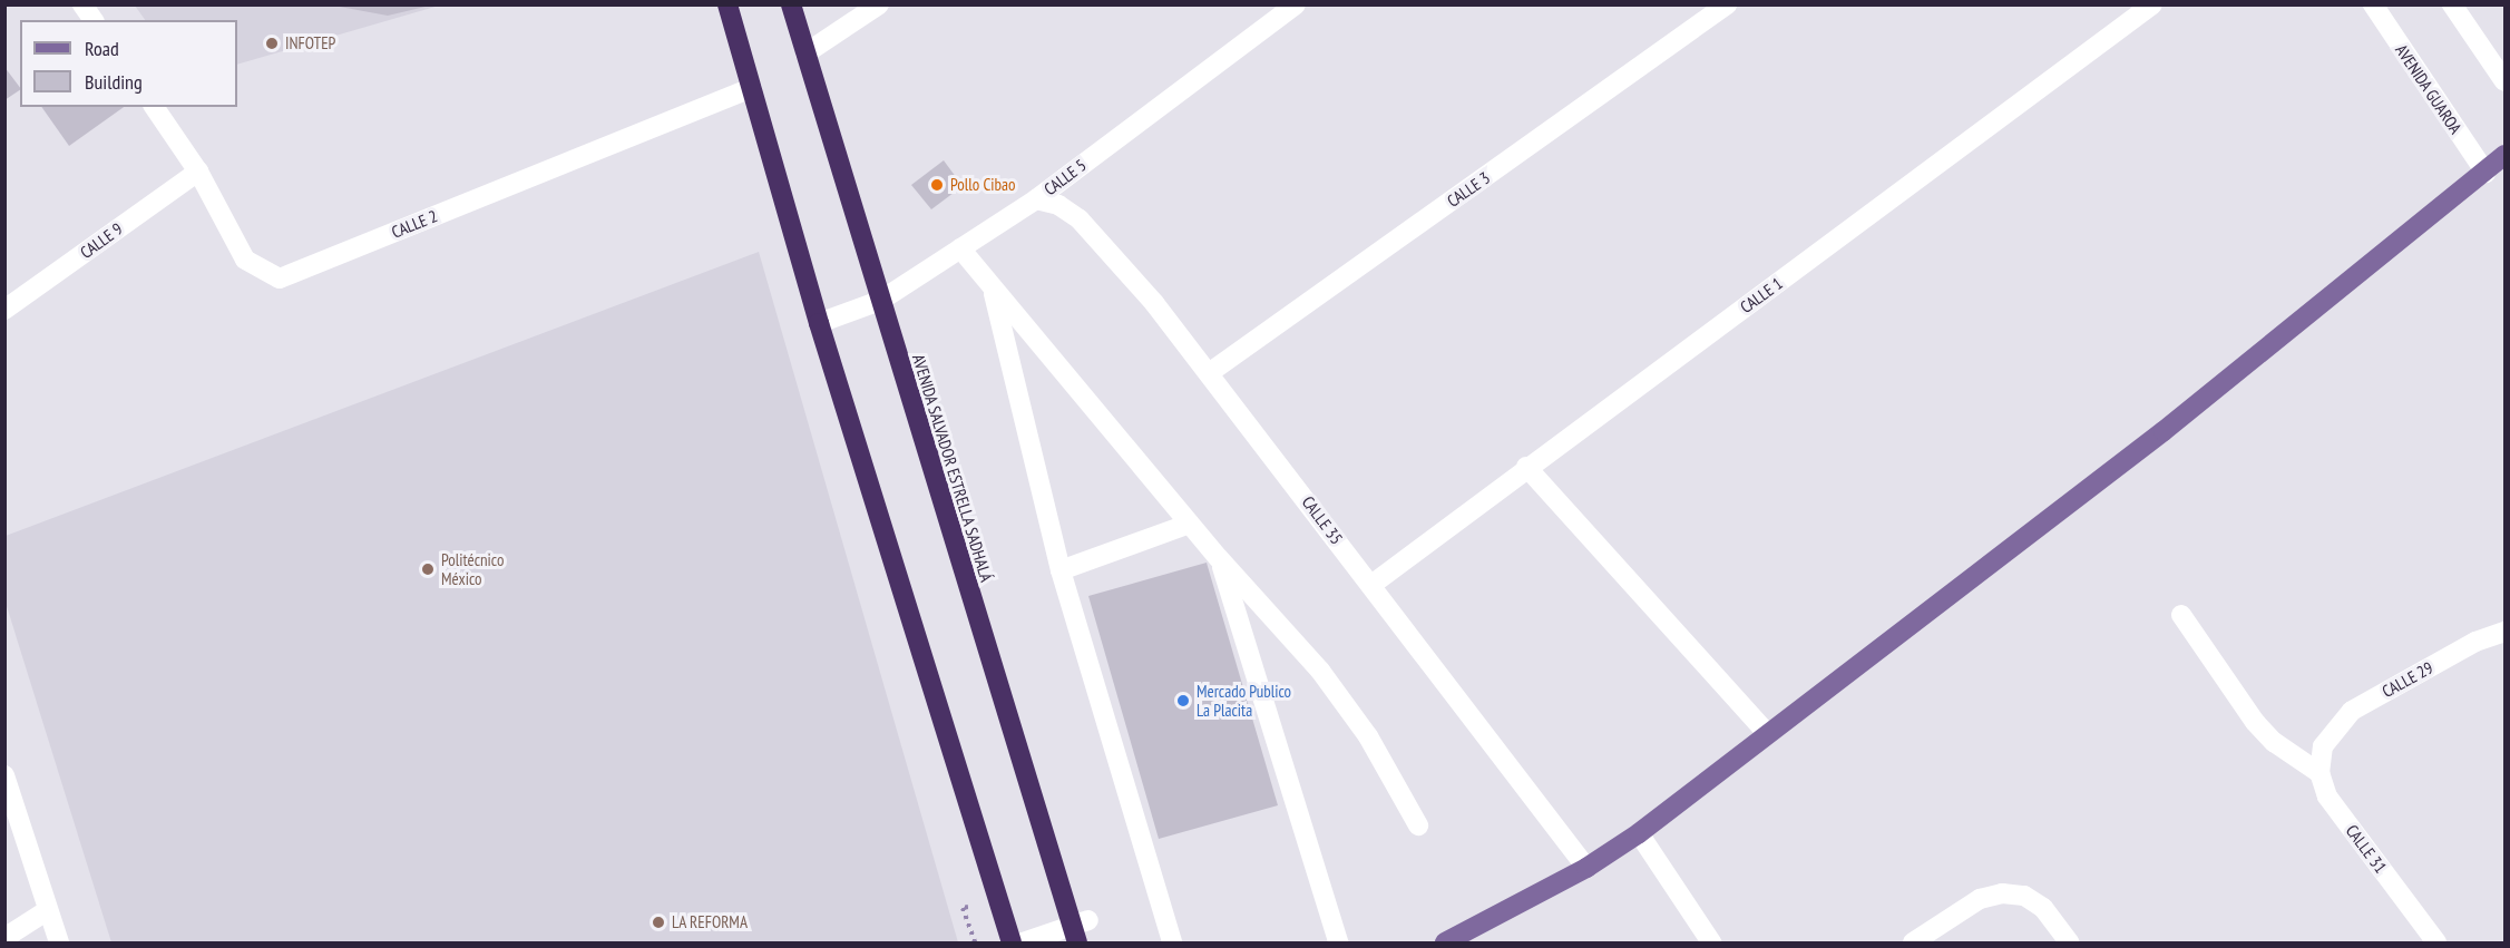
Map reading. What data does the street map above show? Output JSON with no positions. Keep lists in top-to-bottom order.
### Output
{
  "streets": {
    "highway": ["AVENIDA SALVADOR ESTRELLA SADHALÁ"],
    "street": [
      "AVENIDA GUAROA",
      "CALLE 5",
      "CALLE 3",
      "CALLE 2",
      "CALLE 9",
      "CALLE 1",
      "CALLE 35",
      "CALLE 29",
      "CALLE 31"
    ]
  },
  "crossings": [
    ["CALLE 5", "AVENIDA SALVADOR ESTRELLA SADHALÁ"],
    ["CALLE 5", "CALLE 35"],
    ["CALLE 3", "CALLE 35"],
    ["CALLE 2", "CALLE 9"],
    ["CALLE 1", "CALLE 35"],
    ["CALLE 29", "CALLE 31"]
  ],
  "places": [
    "INFOTEP",
    "Pollo Cibao",
    "Politécnico México",
    "Mercado Publico La Placita",
    "LA REFORMA"
  ],
  "legend": ["Road", "Building"]
}
